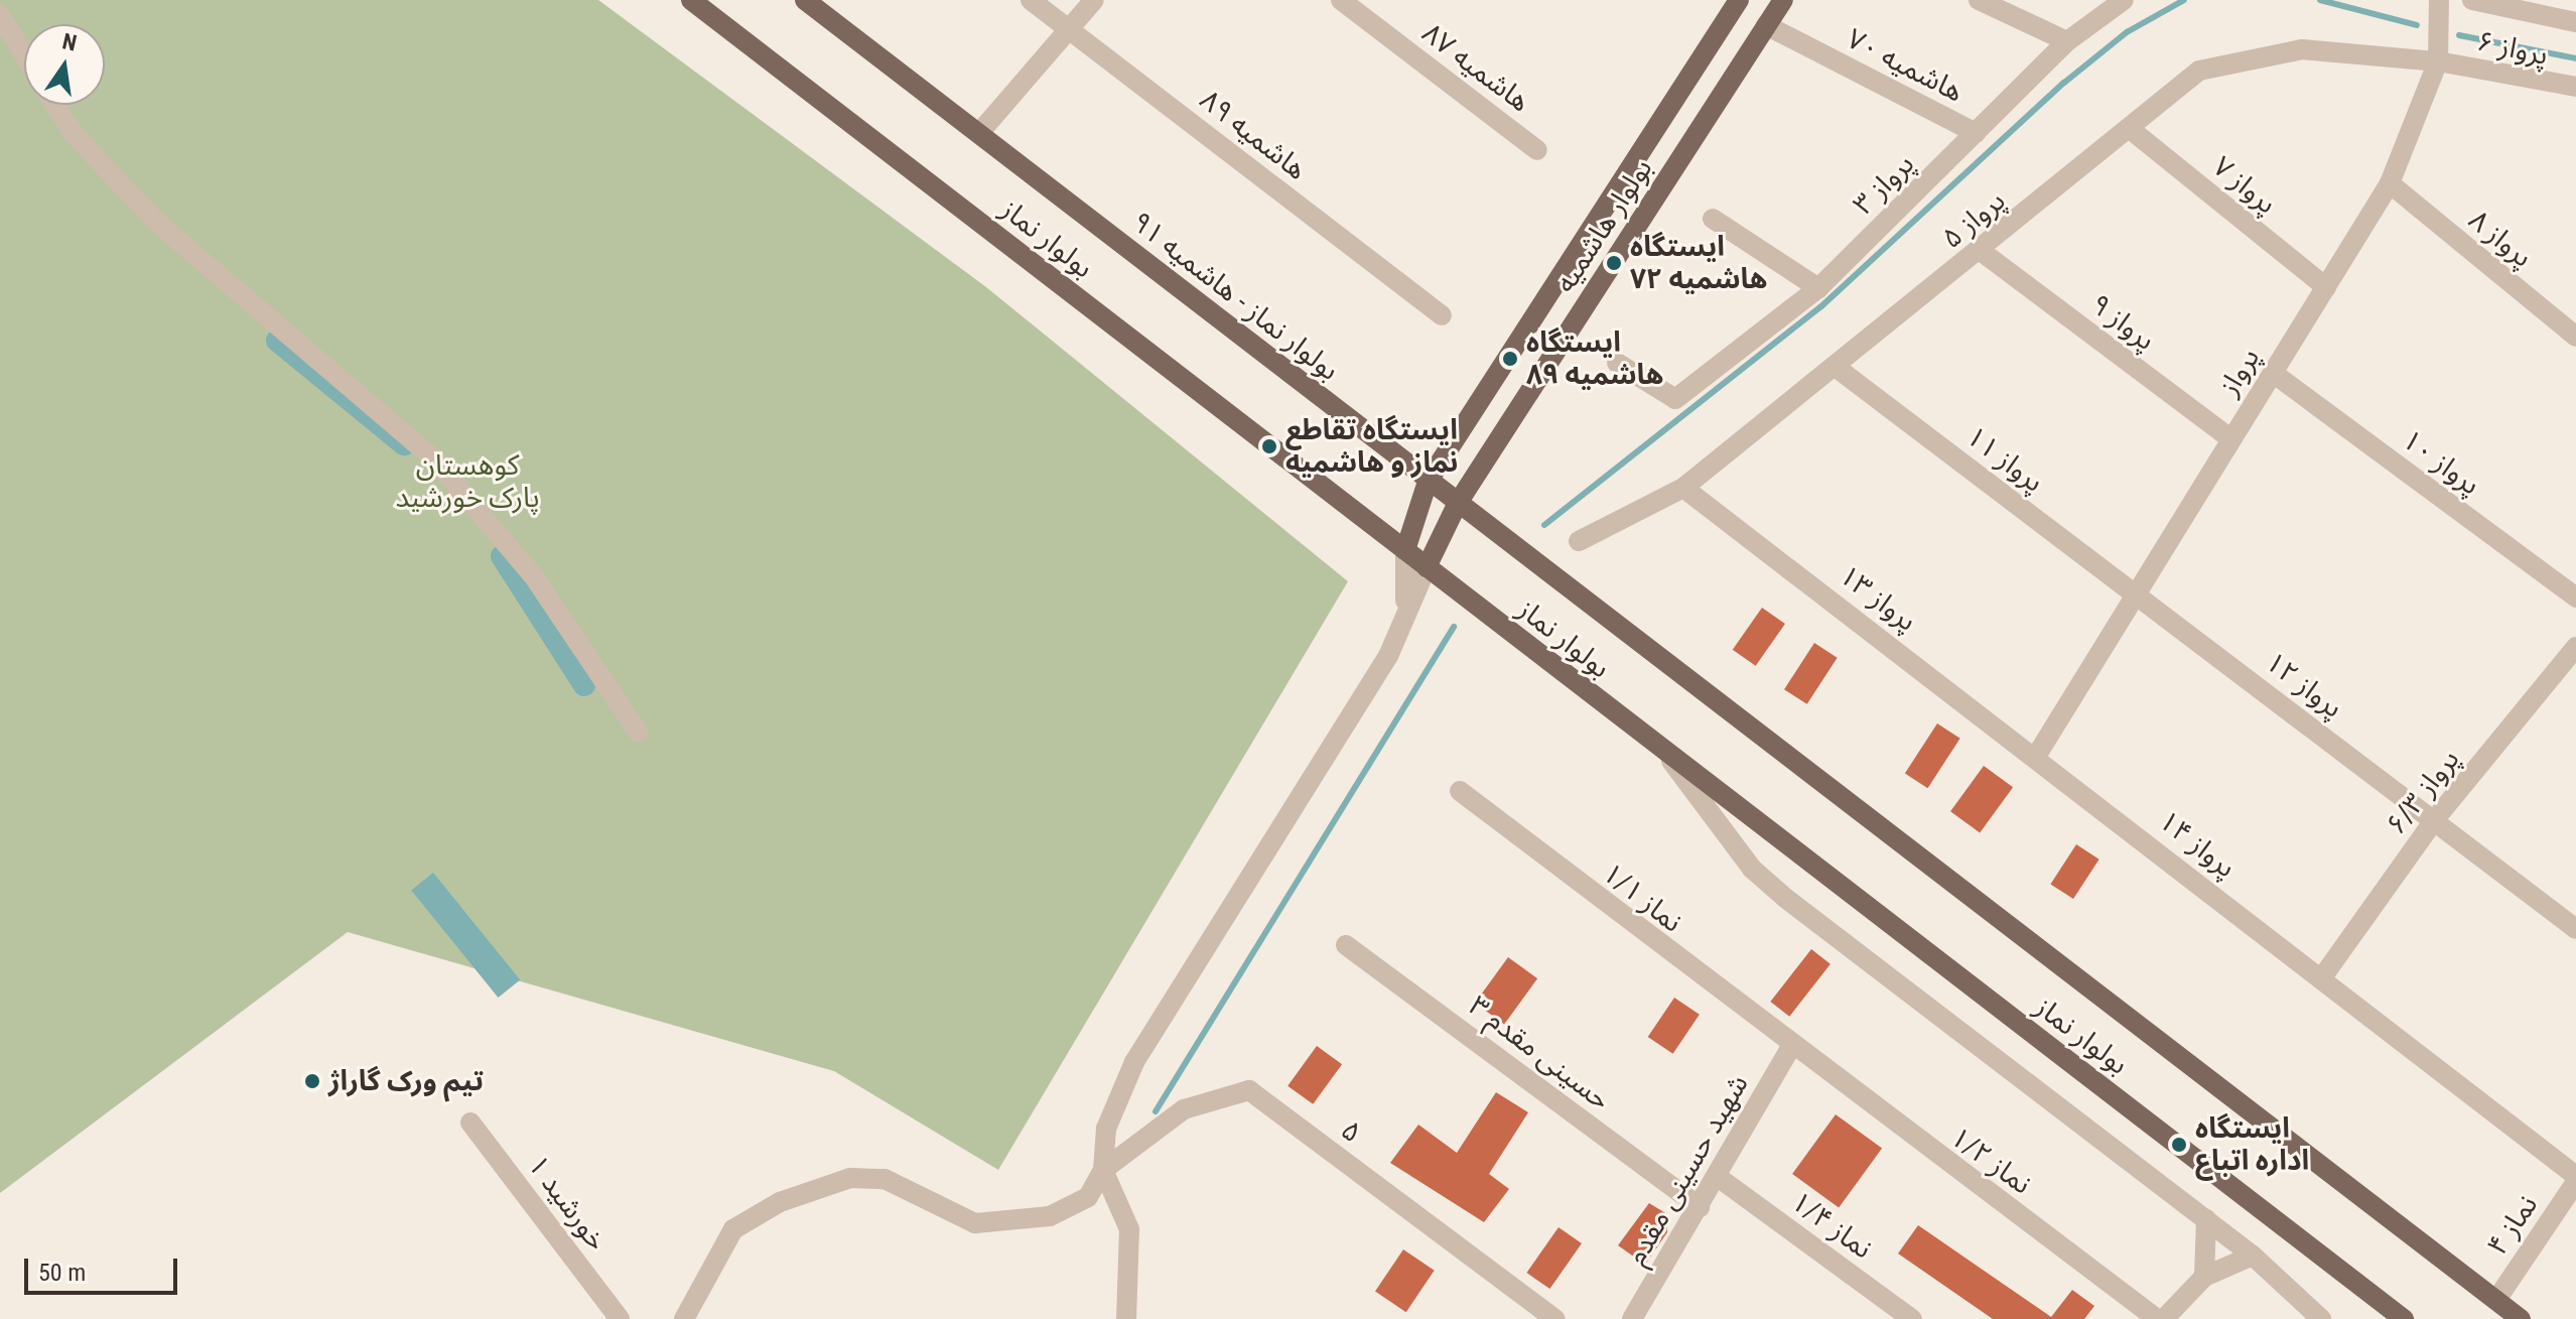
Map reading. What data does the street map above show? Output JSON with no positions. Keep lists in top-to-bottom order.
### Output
{
  "streets": {
    "main road": ["بولوار هاشمیه", "بولوار نماز", "بولوار نماز - هاشمیه ۹۱"],
    "street": [
      "پرواز ۶",
      "هاشمیه ۷۰",
      "هاشمیه ۸۷",
      "هاشمیه ۸۹",
      "پرواز ۳",
      "پرواز ۷",
      "پرواز ۵",
      "پرواز ۸",
      "پرواز ۹",
      "پرواز",
      "پرواز ۱۱",
      "پرواز ۱۰",
      "پرواز ۱۳",
      "پرواز ۱۲",
      "پرواز ۶/۳",
      "پرواز ۱۴",
      "نماز ۱/۱",
      "حسینی مقدم ۳",
      "۵",
      "نماز ۱/۲",
      "شهید حسینی مقدم",
      "خورشید ۱",
      "نماز ۱/۴",
      "نماز ۴"
    ]
  },
  "crossings": [
    ["پرواز ۶", "پرواز ۵"],
    ["پرواز ۶", "پرواز"],
    ["هاشمیه ۷۰", "پرواز ۳"],
    ["هاشمیه ۷۰", "بولوار هاشمیه"],
    ["پرواز ۷", "پرواز ۵"],
    ["پرواز ۷", "پرواز"],
    ["پرواز ۵", "پرواز ۹"],
    ["پرواز ۵", "پرواز"],
    ["پرواز ۵", "پرواز ۱۱"],
    ["پرواز ۵", "پرواز ۱۳"],
    ["بولوار هاشمیه", "بولوار نماز"],
    ["بولوار هاشمیه", "بولوار نماز - هاشمیه ۹۱"],
    ["بولوار نماز", "بولوار نماز - هاشمیه ۹۱"],
    ["بولوار نماز", "نماز ۴"],
    ["پرواز ۸", "پرواز"],
    ["پرواز ۹", "پرواز"],
    ["پرواز", "پرواز ۱۱"],
    ["پرواز", "پرواز ۱۰"],
    ["پرواز", "پرواز ۱۳"],
    ["پرواز", "پرواز ۱۲"],
    ["پرواز", "پرواز ۱۴"],
    ["پرواز ۱۱", "پرواز ۱۲"],
    ["پرواز ۱۳", "پرواز ۱۴"],
    ["پرواز ۱۲", "پرواز ۶/۳"],
    ["پرواز ۶/۳", "پرواز ۱۴"],
    ["نماز ۱/۱", "نماز ۱/۲"],
    ["نماز ۱/۱", "شهید حسینی مقدم"],
    ["حسینی مقدم ۳", "شهید حسینی مقدم"],
    ["نماز ۱/۲", "شهید حسینی مقدم"],
    ["شهید حسینی مقدم", "نماز ۱/۴"]
  ],
  "parks": ["کوهستان پارک خورشید"],
  "places": [
    "ایستگاه هاشمیه ۷۲",
    "ایستگاه هاشمیه ۸۹",
    "ایستگاه تقاطع نماز و هاشمیه",
    "تیم ورک گاراژ",
    "ایستگاه اداره اتباع"
  ],
  "scale_bar": "50 m",
  "north": "top"
}
